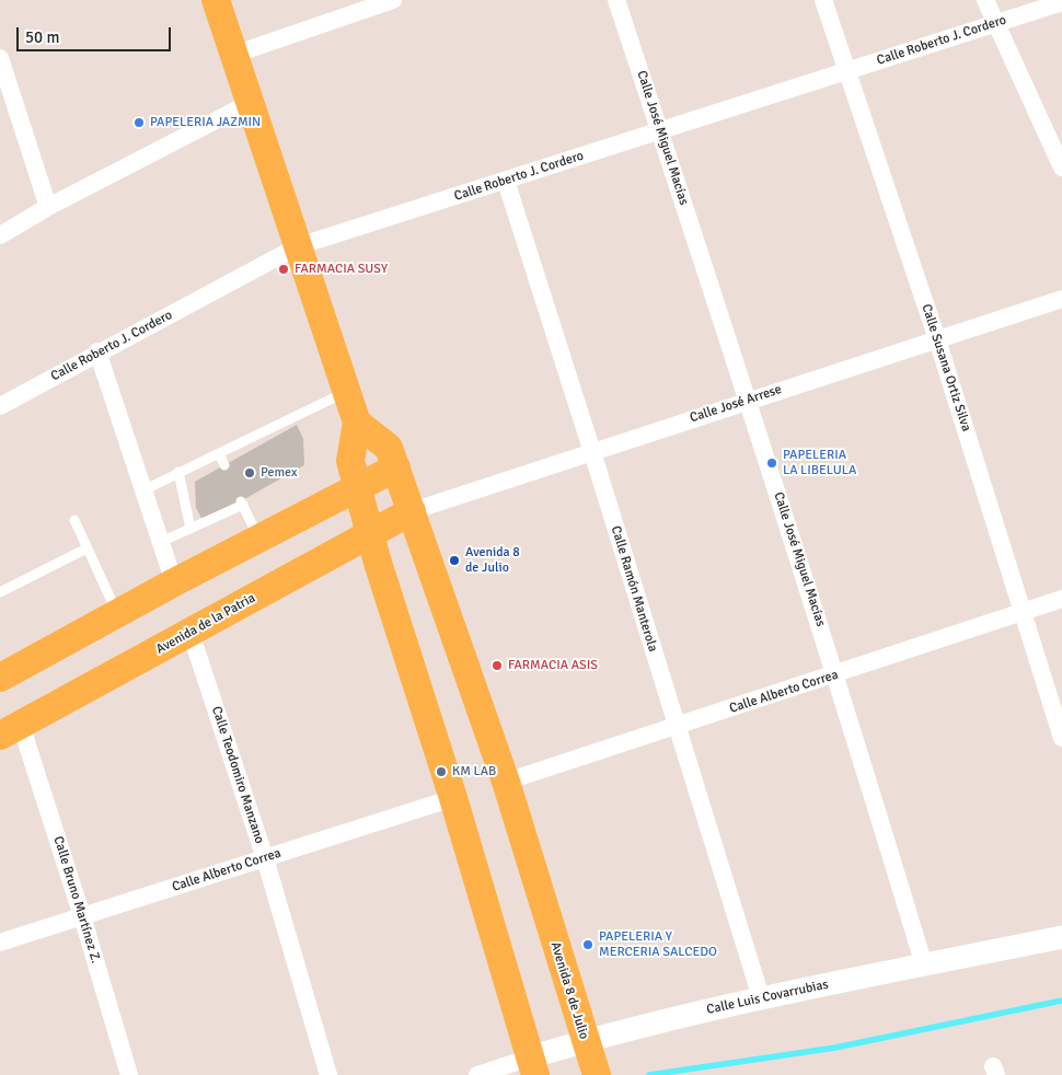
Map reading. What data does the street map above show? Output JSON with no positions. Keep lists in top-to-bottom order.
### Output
{
  "streets": {
    "main road": ["Avenida de la Patria", "Avenida 8 de Julio"],
    "street": [
      "Calle Roberto J. Cordero",
      "Calle José Miguel Macías",
      "Calle Susana Ortiz Silva",
      "Calle José Arrese",
      "Calle Ramón Manterola",
      "Calle Alberto Correa",
      "Calle Teodomiro Manzano",
      "Calle Bruno Martínez Z.",
      "Calle Luis Covarrubias"
    ]
  },
  "crossings": [
    ["Calle Roberto J. Cordero", "Calle José Miguel Macías"],
    ["Calle Roberto J. Cordero", "Calle Susana Ortiz Silva"],
    ["Calle Roberto J. Cordero", "Calle Ramón Manterola"],
    ["Calle José Miguel Macías", "Calle José Arrese"],
    ["Calle José Miguel Macías", "Calle Alberto Correa"],
    ["Calle José Miguel Macías", "Calle Luis Covarrubias"],
    ["Calle Susana Ortiz Silva", "Calle José Arrese"],
    ["Calle Susana Ortiz Silva", "Calle Alberto Correa"],
    ["Calle José Arrese", "Calle Ramón Manterola"],
    ["Calle José Arrese", "Avenida de la Patria"],
    ["Calle José Arrese", "Avenida 8 de Julio"],
    ["Calle Ramón Manterola", "Calle Alberto Correa"],
    ["Calle Ramón Manterola", "Calle Luis Covarrubias"],
    ["Avenida de la Patria", "Calle Teodomiro Manzano"],
    ["Avenida de la Patria", "Calle Bruno Martínez Z."],
    ["Avenida de la Patria", "Avenida 8 de Julio"],
    ["Calle Alberto Correa", "Calle Teodomiro Manzano"],
    ["Calle Alberto Correa", "Calle Bruno Martínez Z."],
    ["Calle Alberto Correa", "Avenida 8 de Julio"],
    ["Avenida 8 de Julio", "Calle Luis Covarrubias"]
  ],
  "places": [
    "PAPELERIA JAZMIN",
    "FARMACIA SUSY",
    "PAPELERIA LA LIBELULA",
    "Pemex",
    "Avenida 8 de Julio",
    "FARMACIA ASIS",
    "KM LAB",
    "PAPELERIA Y MERCERIA SALCEDO"
  ],
  "scale_bar": "50 m"
}
